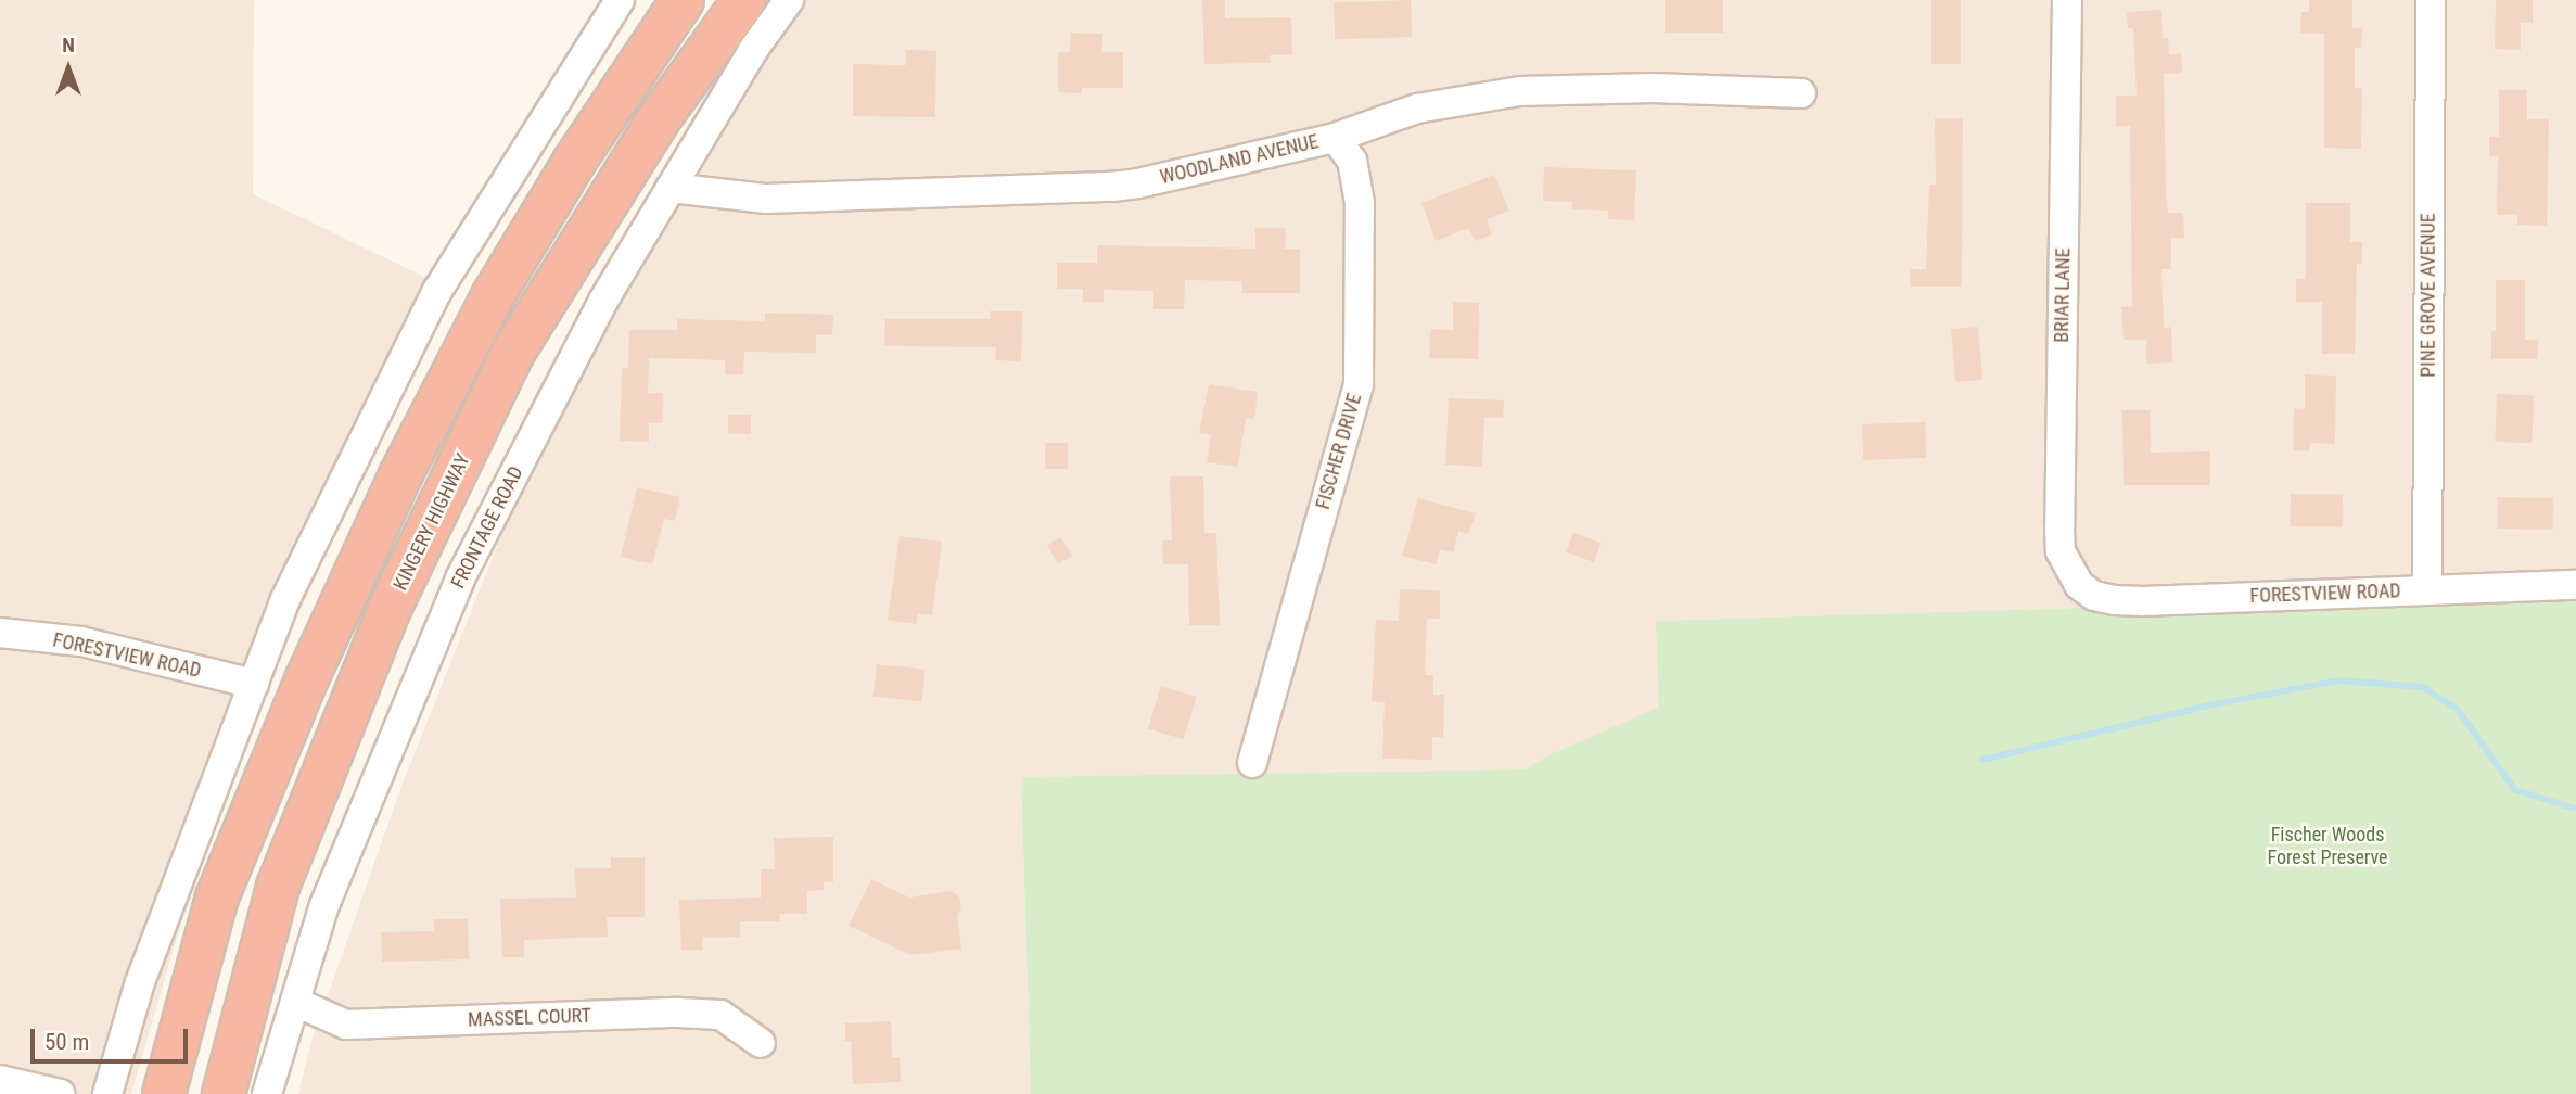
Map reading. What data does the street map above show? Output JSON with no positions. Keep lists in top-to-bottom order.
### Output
{
  "streets": {
    "highway": ["KINGERY HIGHWAY"],
    "street": [
      "WOODLAND AVENUE",
      "BRIAR LANE",
      "PINE GROVE AVENUE",
      "FISCHER DRIVE",
      "FRONTAGE ROAD",
      "FORESTVIEW ROAD",
      "MASSEL COURT"
    ]
  },
  "crossings": [
    ["WOODLAND AVENUE", "FISCHER DRIVE"],
    ["WOODLAND AVENUE", "FRONTAGE ROAD"],
    ["BRIAR LANE", "FORESTVIEW ROAD"],
    ["PINE GROVE AVENUE", "FORESTVIEW ROAD"],
    ["FRONTAGE ROAD", "MASSEL COURT"]
  ],
  "parks": ["Fischer Woods Forest Preserve"],
  "scale_bar": "50 m",
  "north": "top"
}
